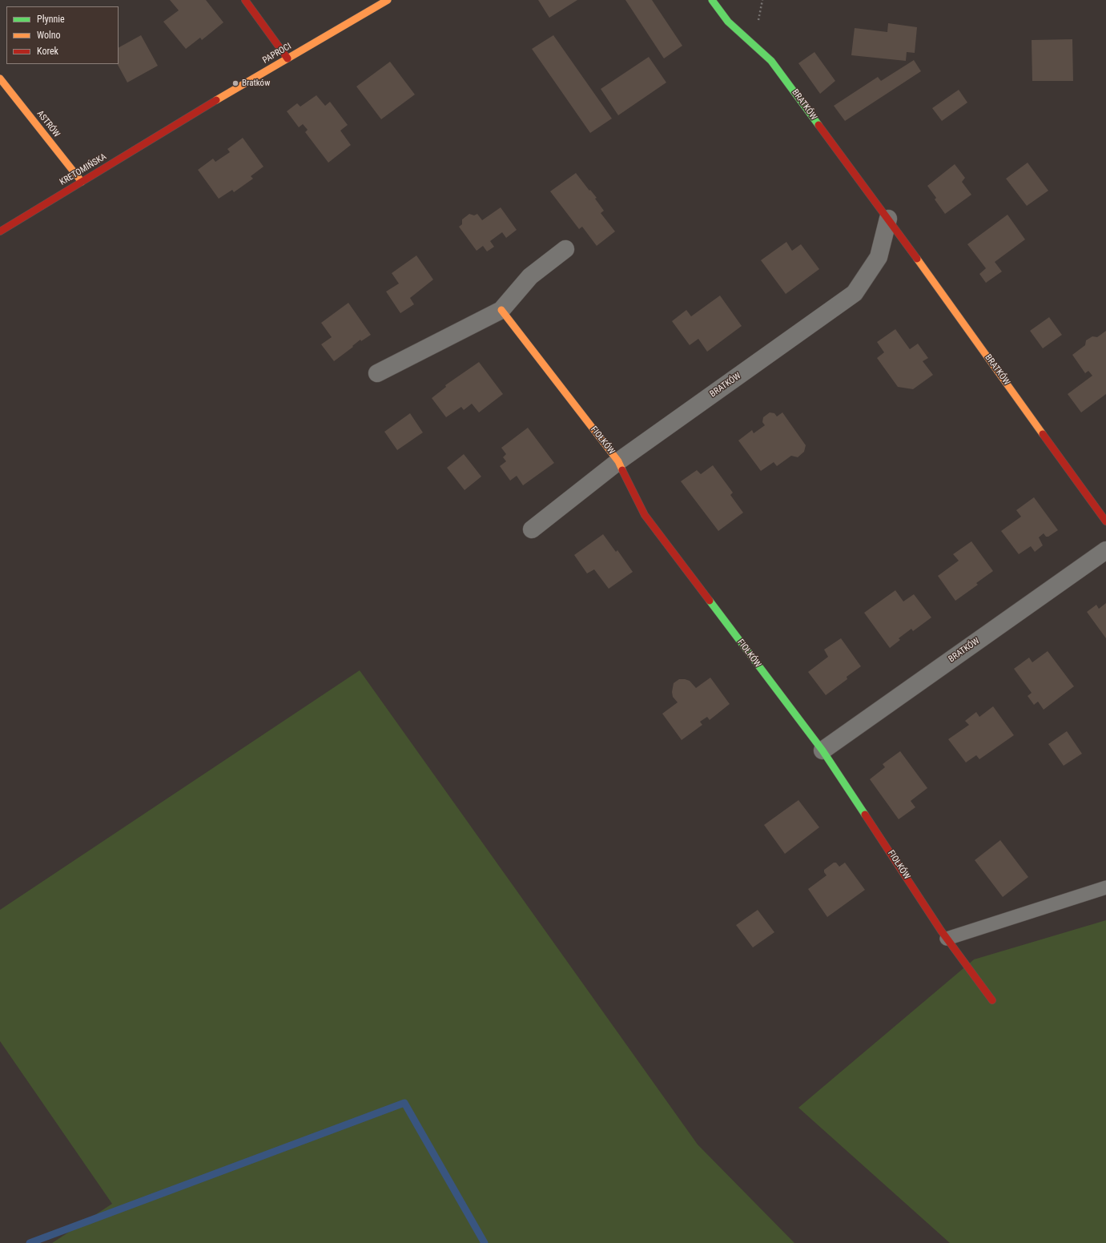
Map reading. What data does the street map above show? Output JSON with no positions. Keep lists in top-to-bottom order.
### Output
{
  "streets": {
    "street": [
      "PAPROCI",
      "BRATKÓW",
      "ASTRÓW",
      "KRETOMIŃSKA",
      "FIOŁKÓW"
    ]
  },
  "crossings": [
    ["PAPROCI", "KRETOMIŃSKA"],
    ["BRATKÓW", "FIOŁKÓW"],
    ["ASTRÓW", "KRETOMIŃSKA"]
  ],
  "places": ["Bratków"],
  "legend": ["Płynnie", "Wolno", "Korek"]
}
